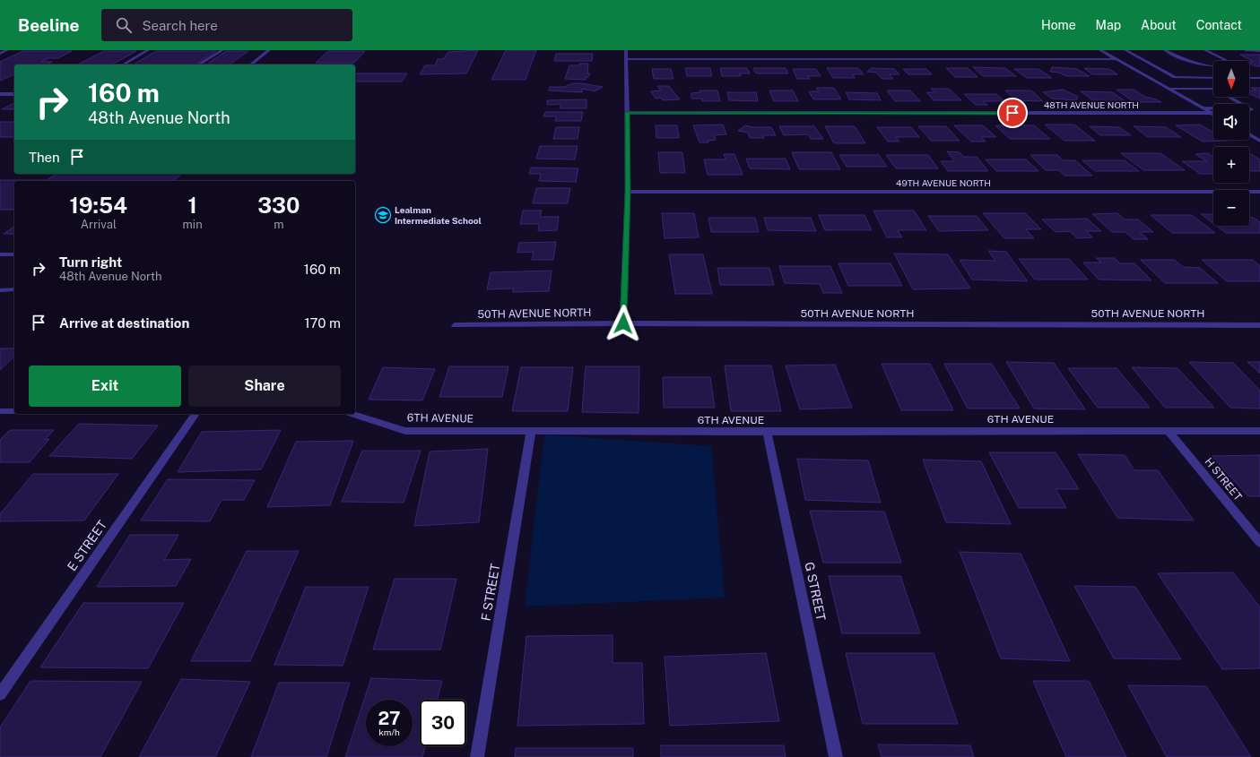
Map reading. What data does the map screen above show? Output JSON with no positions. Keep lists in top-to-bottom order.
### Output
{
  "streets": {
    "street": [
      "48TH AVENUE NORTH",
      "49TH AVENUE NORTH",
      "50TH AVENUE NORTH",
      "6TH AVENUE",
      "H STREET",
      "E STREET",
      "G STREET",
      "F STREET"
    ]
  },
  "crossings": [
    ["6TH AVENUE", "H STREET"],
    ["6TH AVENUE", "G STREET"],
    ["6TH AVENUE", "F STREET"]
  ],
  "places": {
    "school or university": ["Lealman Intermediate School"]
  },
  "north": "bottom",
  "page": {
    "header": "Beeline",
    "search": "Search here",
    "nav": [
      "Home",
      "Map",
      "About",
      "Contact"
    ],
    "map_buttons": ["+", "−"],
    "turn": ["160 m", "48th Avenue North"],
    "then": "Then",
    "eta": [
      "19:54",
      "Arrival",
      "1",
      "min",
      "330",
      "m"
    ],
    "list": [
      {
        "name": "Turn right",
        "note": "48th Avenue North",
        "value": "160 m"
      },
      {
        "name": "Arrive at destination",
        "value": "170 m"
      }
    ],
    "buttons": ["Exit", "Share"],
    "speed": "27 km/h",
    "limit": "30"
  }
}
